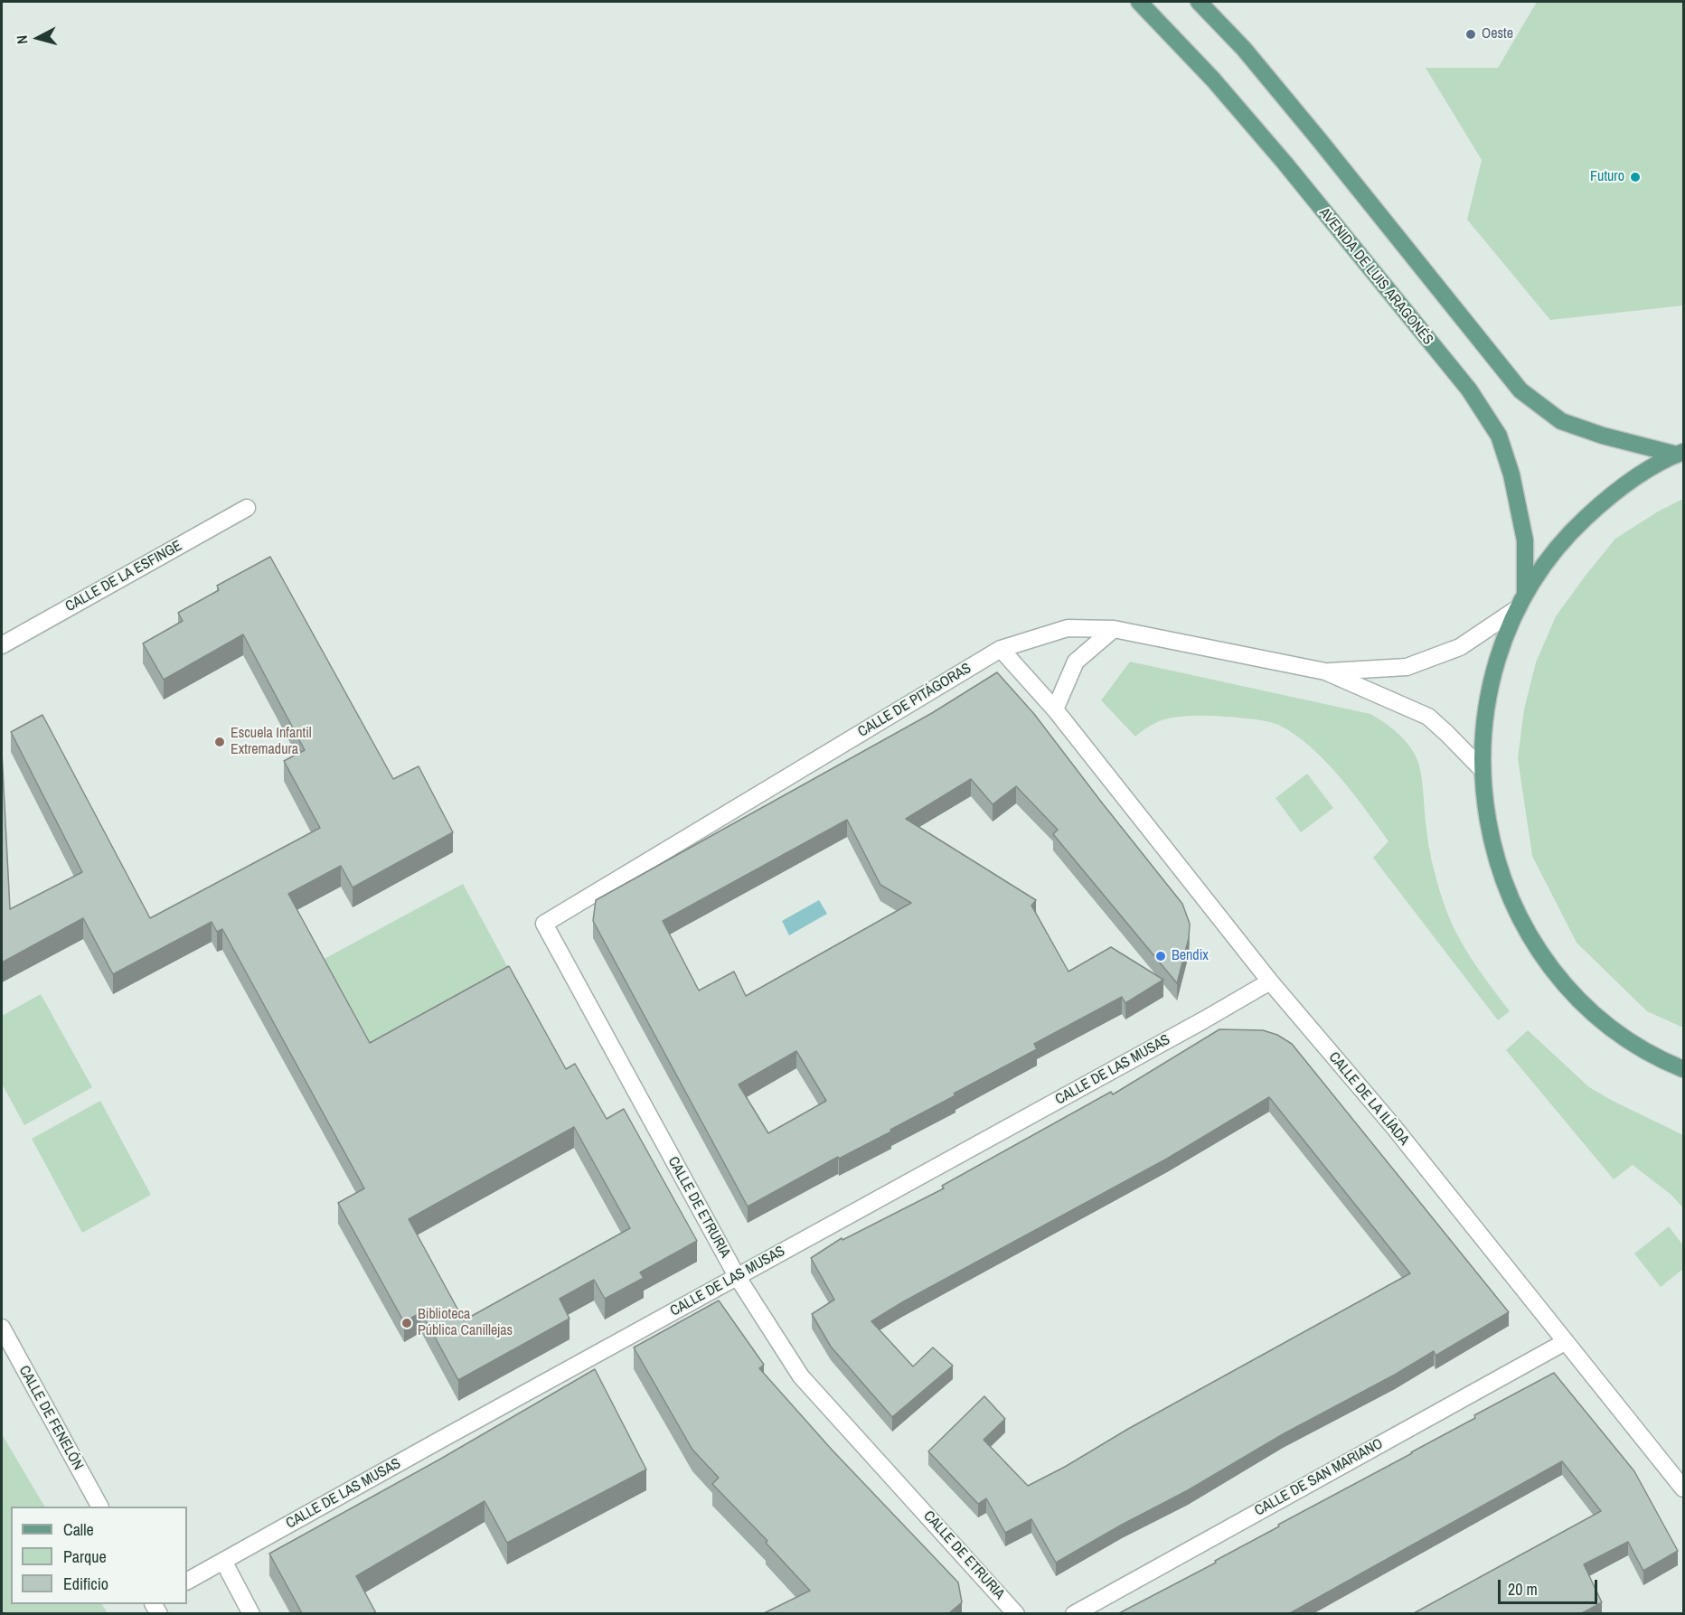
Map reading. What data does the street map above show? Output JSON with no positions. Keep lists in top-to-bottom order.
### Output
{
  "streets": {
    "main road": ["AVENIDA DE LUIS ARAGONÉS"],
    "street": [
      "CALLE DE LA ESFINGE",
      "CALLE DE PITÁGORAS",
      "CALLE DE LAS MUSAS",
      "CALLE DE LA ILÍADA",
      "CALLE DE ETRURIA",
      "CALLE DE FENELÓN",
      "CALLE DE SAN MARIANO"
    ]
  },
  "crossings": [
    ["AVENIDA DE LUIS ARAGONÉS", "CALLE DE PITÁGORAS"],
    ["CALLE DE PITÁGORAS", "CALLE DE LA ILÍADA"],
    ["CALLE DE PITÁGORAS", "CALLE DE ETRURIA"],
    ["CALLE DE LAS MUSAS", "CALLE DE LA ILÍADA"],
    ["CALLE DE LAS MUSAS", "CALLE DE ETRURIA"],
    ["CALLE DE LA ILÍADA", "CALLE DE SAN MARIANO"]
  ],
  "places": [
    "Oeste",
    "Futuro",
    "Escuela Infantil Extremadura",
    "Bendix",
    "Biblioteca Pública Canillejas"
  ],
  "legend": ["Calle", "Parque", "Edificio"],
  "scale_bar": "20 m",
  "north": "left"
}
